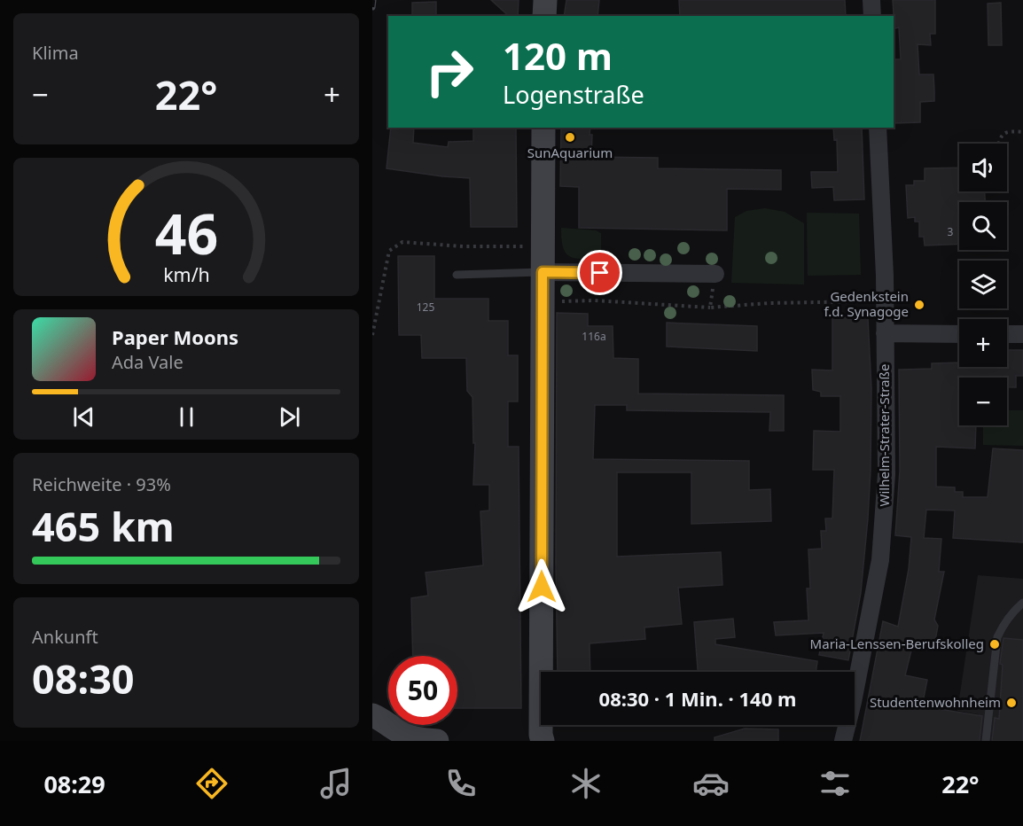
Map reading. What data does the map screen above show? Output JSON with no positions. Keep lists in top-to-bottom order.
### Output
{
  "streets": {
    "street": ["Wilhelm-Strater-Straße"]
  },
  "places": [
    "SunAquarium",
    "Gedenkstein f.d. Synagoge",
    "Maria-Lenssen-Berufskolleg",
    "Studentenwohnheim"
  ],
  "house_numbers": ["3", "125", "116a"],
  "page": {
    "tile": [
      "Klima",
      ["Reichweite · 93%", "465 km"],
      ["Ankunft", "08:30"]
    ],
    "turn": ["120 m", "Logenstraße"],
    "heat": ["−", "22°", "+"],
    "map_buttons": ["+", "−"],
    "song": ["Paper Moons", "Ada Vale"],
    "limit": "50",
    "trip": "08:30 · 1 Min. · 140 m",
    "tabs": ["08:29", "22°"],
    "gauge": ["46", "km/h"]
  }
}
